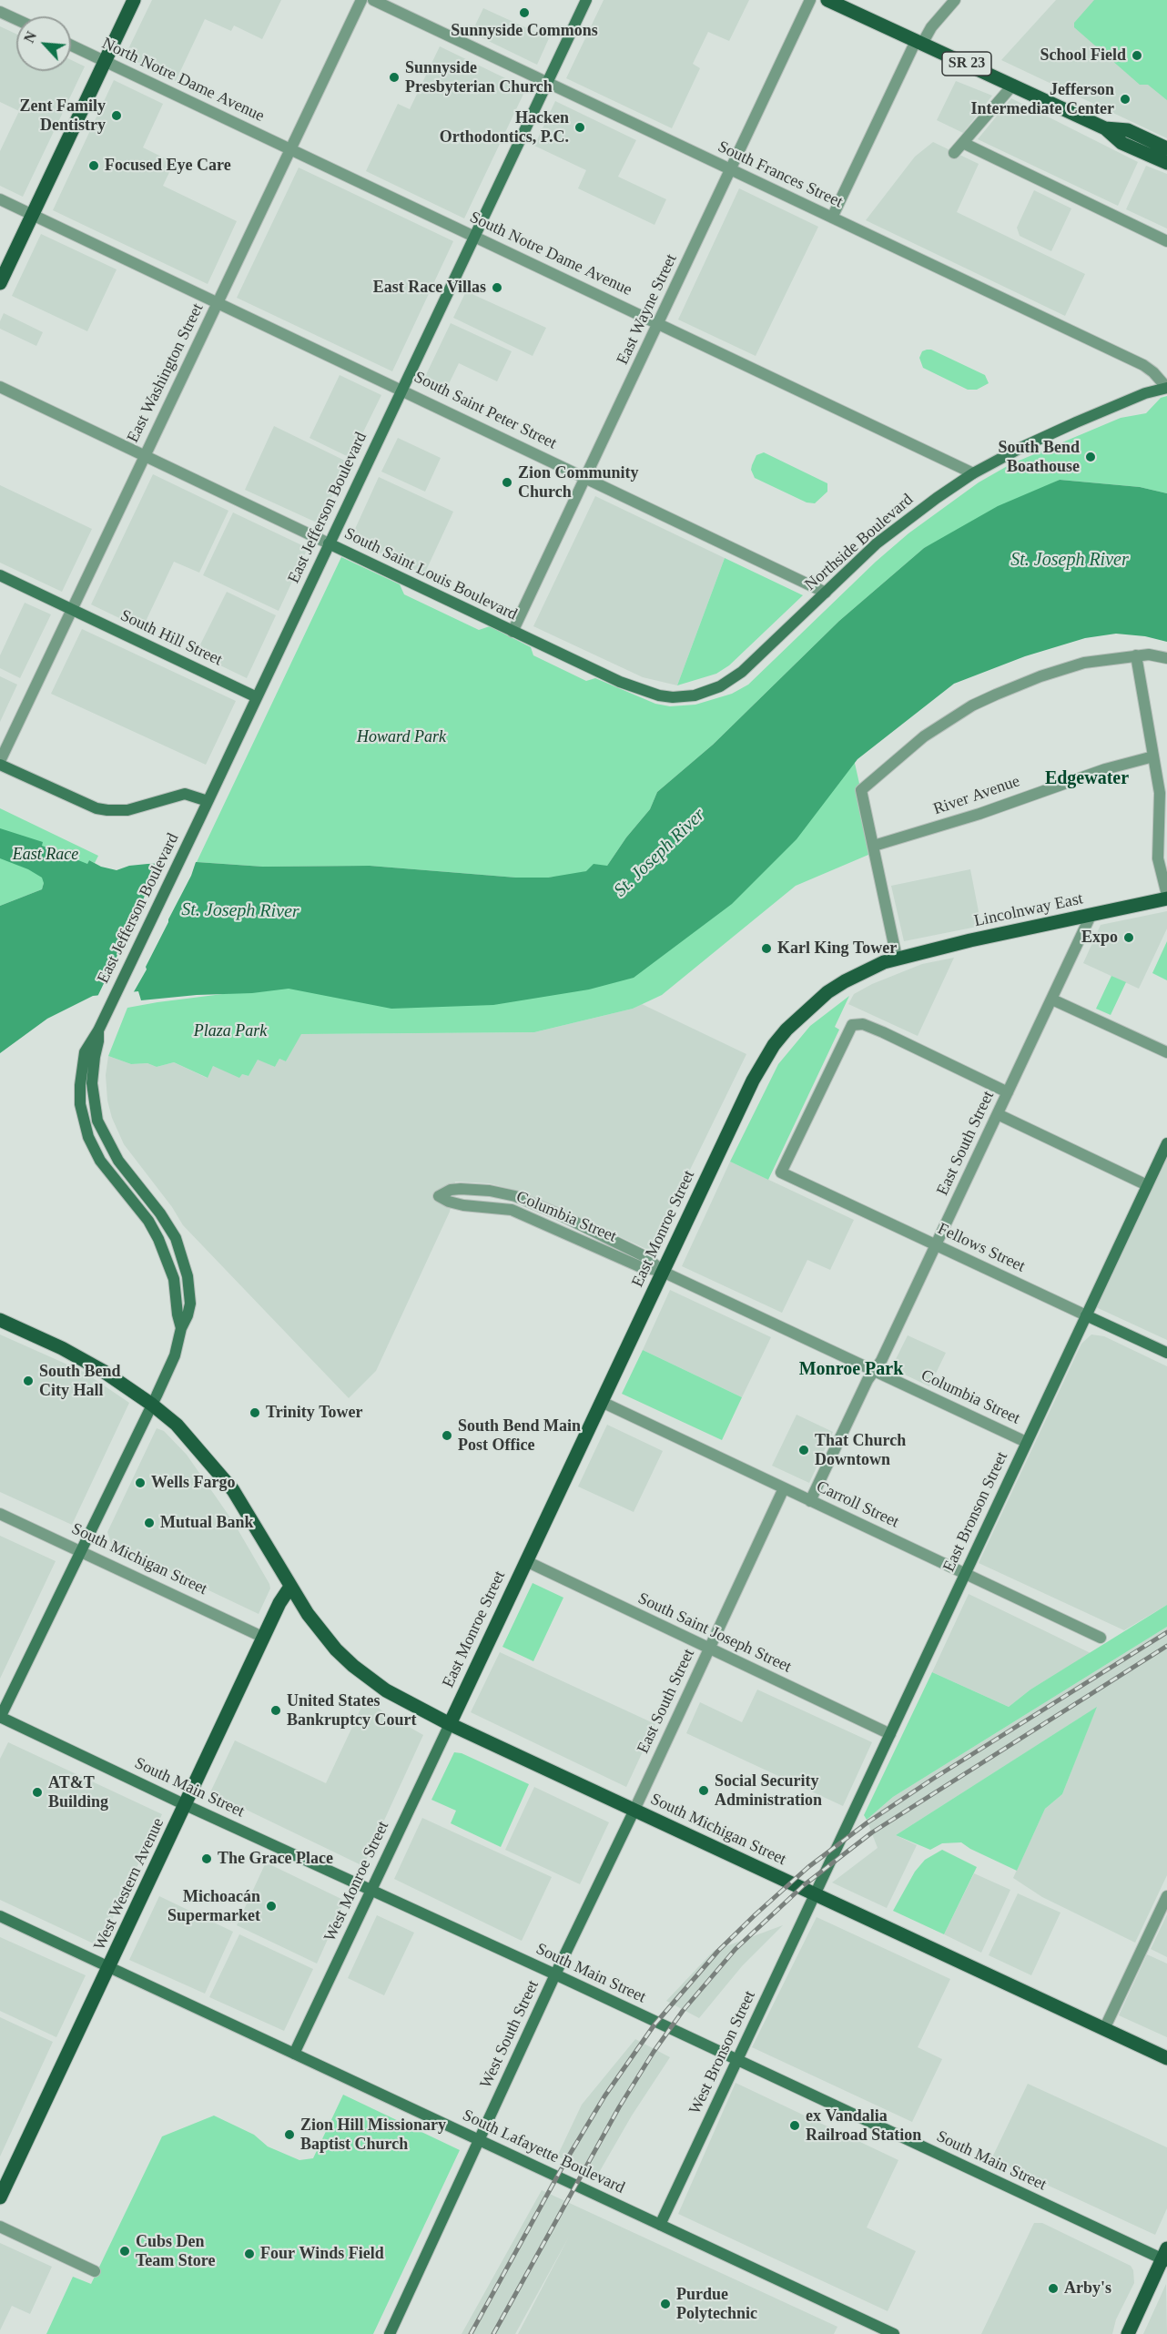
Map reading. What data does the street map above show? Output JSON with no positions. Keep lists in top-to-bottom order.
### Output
{
  "streets": {
    "main road": [
      "SR 23",
      "Lincolnway East",
      "East Monroe Street",
      "South Michigan Street",
      "West Western Avenue"
    ],
    "street": [
      "North Notre Dame Avenue",
      "South Frances Street",
      "South Notre Dame Avenue",
      "East Wayne Street",
      "East Washington Street",
      "South Saint Peter Street",
      "East Jefferson Boulevard",
      "Northside Boulevard",
      "South Saint Louis Boulevard",
      "South Hill Street",
      "River Avenue",
      "East South Street",
      "Columbia Street",
      "Fellows Street",
      "Carroll Street",
      "East Bronson Street",
      "South Saint Joseph Street",
      "South Main Street",
      "West Monroe Street",
      "West South Street",
      "West Bronson Street",
      "South Lafayette Boulevard"
    ]
  },
  "crossings": [
    ["North Notre Dame Avenue", "South Notre Dame Avenue"],
    ["North Notre Dame Avenue", "East Washington Street"],
    ["South Frances Street", "East Wayne Street"],
    ["South Frances Street", "East Jefferson Boulevard"],
    ["South Frances Street", "Northside Boulevard"],
    ["South Notre Dame Avenue", "East Wayne Street"],
    ["South Notre Dame Avenue", "East Washington Street"],
    ["South Notre Dame Avenue", "East Jefferson Boulevard"],
    ["South Notre Dame Avenue", "Northside Boulevard"],
    ["East Wayne Street", "South Saint Peter Street"],
    ["East Wayne Street", "South Saint Louis Boulevard"],
    ["East Washington Street", "South Saint Peter Street"],
    ["East Washington Street", "South Saint Louis Boulevard"],
    ["East Washington Street", "South Hill Street"],
    ["South Saint Peter Street", "East Jefferson Boulevard"],
    ["South Saint Peter Street", "Northside Boulevard"],
    ["East Jefferson Boulevard", "South Saint Louis Boulevard"],
    ["East Jefferson Boulevard", "South Hill Street"],
    ["East Jefferson Boulevard", "South Michigan Street"],
    ["Northside Boulevard", "South Saint Louis Boulevard"],
    ["Lincolnway East", "East South Street"],
    ["Lincolnway East", "East Monroe Street"],
    ["East South Street", "Columbia Street"],
    ["East South Street", "Fellows Street"],
    ["East South Street", "Carroll Street"],
    ["East South Street", "South Michigan Street"],
    ["East South Street", "South Saint Joseph Street"],
    ["East South Street", "West South Street"],
    ["Columbia Street", "East Monroe Street"],
    ["Columbia Street", "East Bronson Street"],
    ["East Monroe Street", "Carroll Street"],
    ["East Monroe Street", "South Michigan Street"],
    ["East Monroe Street", "South Saint Joseph Street"],
    ["East Monroe Street", "West Monroe Street"],
    ["Fellows Street", "East Bronson Street"],
    ["Carroll Street", "East Bronson Street"],
    ["East Bronson Street", "South Michigan Street"],
    ["East Bronson Street", "South Saint Joseph Street"],
    ["East Bronson Street", "West Bronson Street"],
    ["South Michigan Street", "West Monroe Street"],
    ["South Michigan Street", "West Western Avenue"],
    ["South Michigan Street", "West South Street"],
    ["South Michigan Street", "West Bronson Street"],
    ["South Main Street", "West Monroe Street"],
    ["South Main Street", "West Western Avenue"],
    ["South Main Street", "West South Street"],
    ["South Main Street", "West Bronson Street"],
    ["West Monroe Street", "South Lafayette Boulevard"],
    ["West Western Avenue", "South Lafayette Boulevard"],
    ["West South Street", "South Lafayette Boulevard"],
    ["West Bronson Street", "South Lafayette Boulevard"]
  ],
  "districts": ["Edgewater", "Monroe Park"],
  "water": ["St. Joseph River"],
  "parks": ["Howard Park", "East Race", "Plaza Park"],
  "places": [
    "Sunnyside Commons",
    "School Field",
    "Sunnyside Presbyterian Church",
    "Jefferson Intermediate Center",
    "Zent Family Dentistry",
    "Hacken Orthodontics, P.C.",
    "Focused Eye Care",
    "East Race Villas",
    "South Bend Boathouse",
    "Zion Community Church",
    "Expo",
    "Karl King Tower",
    "South Bend City Hall",
    "Trinity Tower",
    "South Bend Main Post Office",
    "That Church Downtown",
    "Wells Fargo",
    "Mutual Bank",
    "United States Bankruptcy Court",
    "Social Security Administration",
    "AT&T Building",
    "The Grace Place",
    "Michoacán Supermarket",
    "ex Vandalia Railroad Station",
    "Zion Hill Missionary Baptist Church",
    "Cubs Den Team Store",
    "Four Winds Field",
    "Arby's",
    "Purdue Polytechnic"
  ],
  "north": "top left"
}
